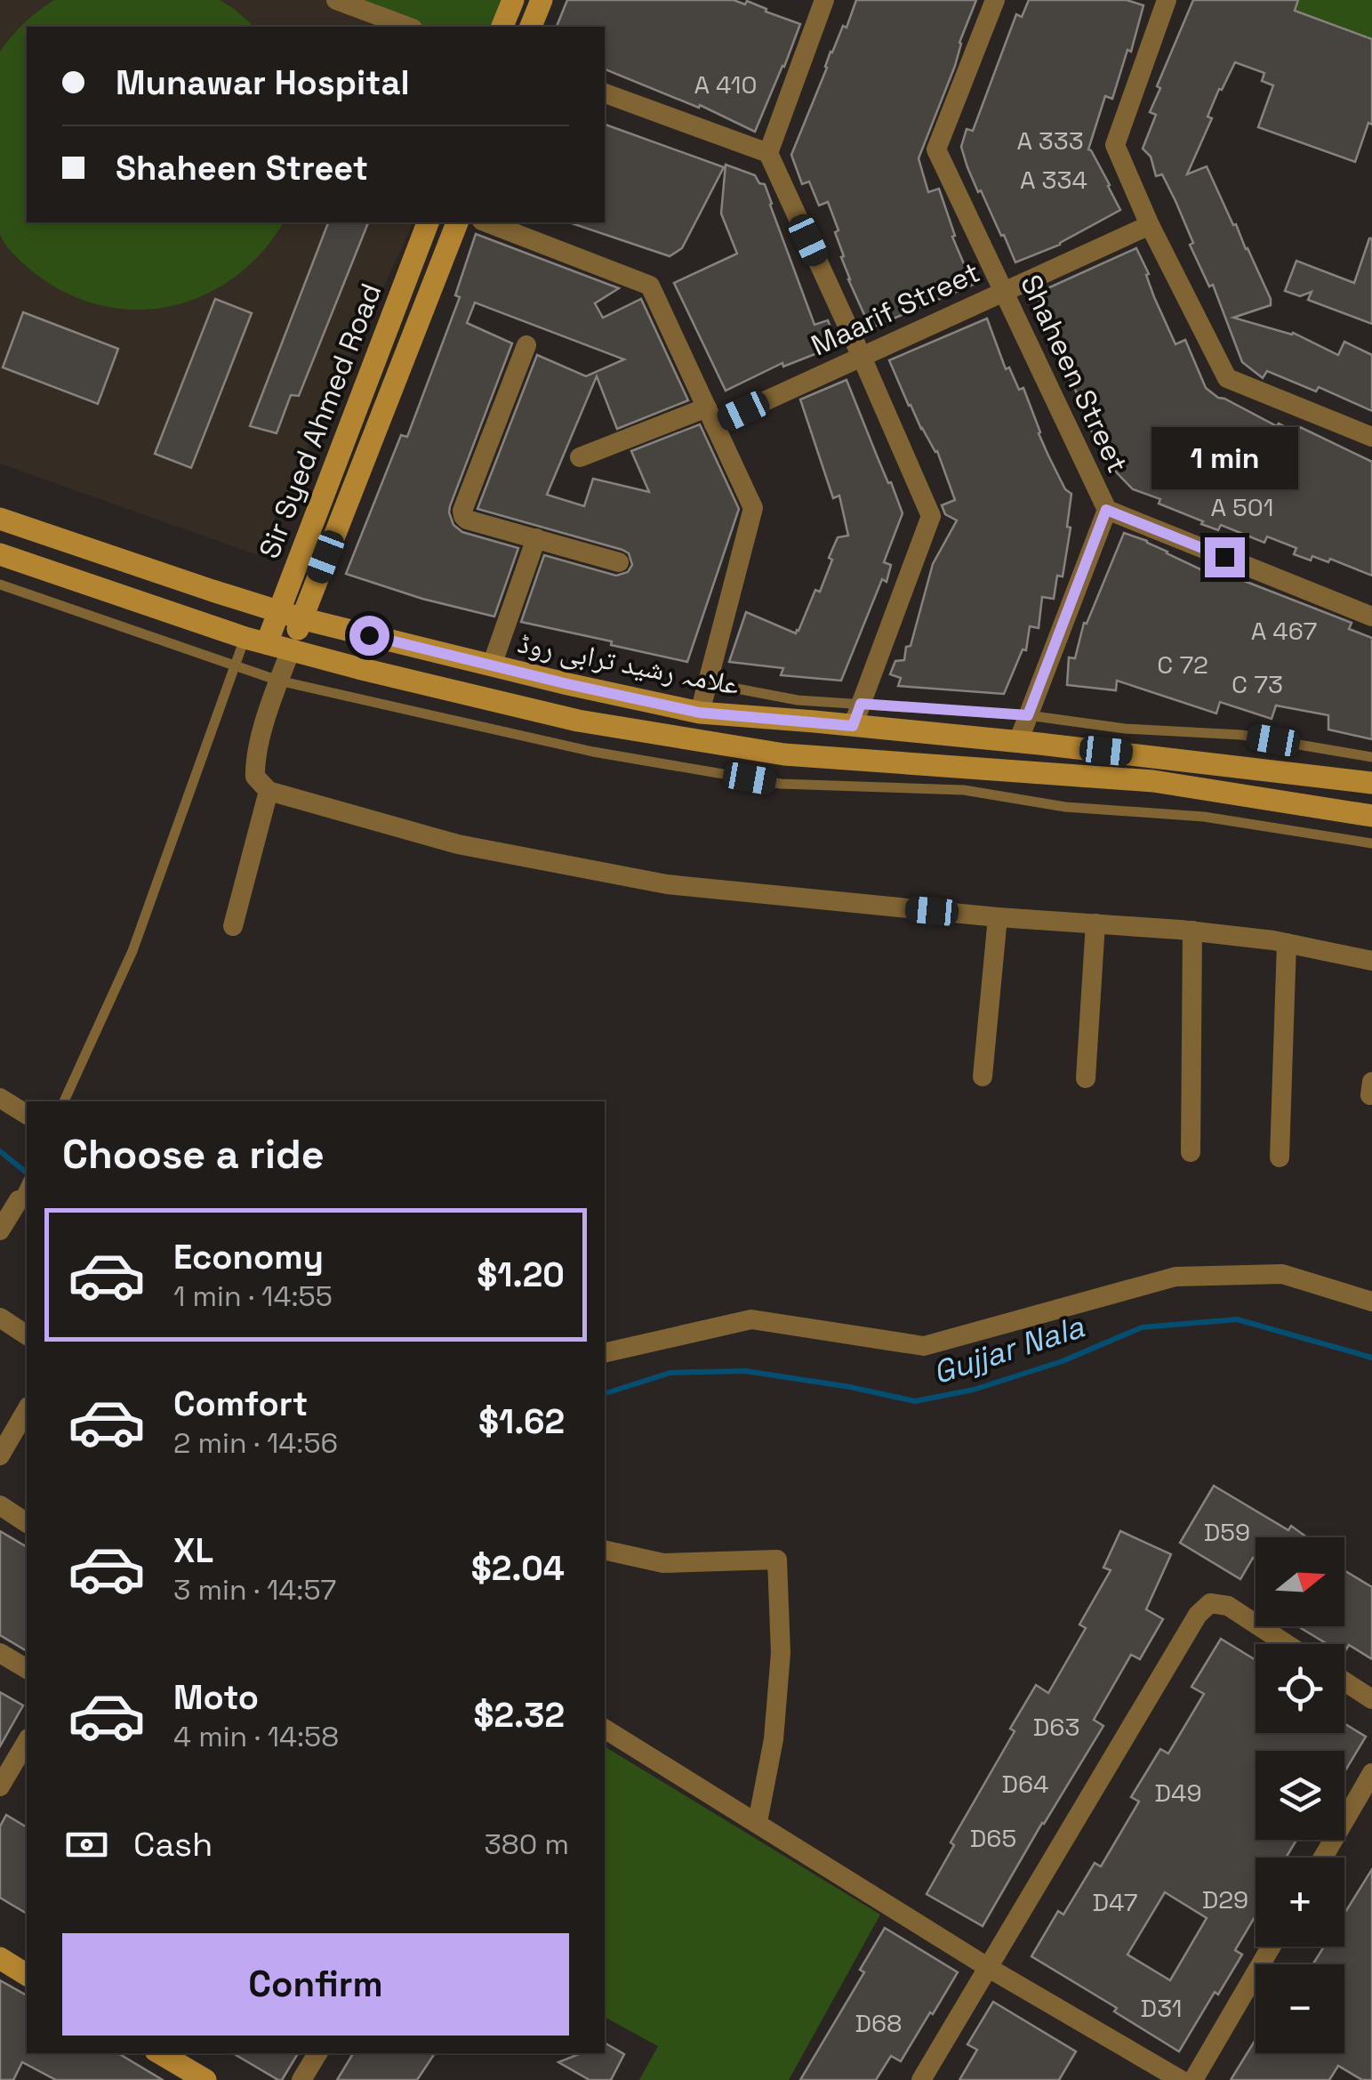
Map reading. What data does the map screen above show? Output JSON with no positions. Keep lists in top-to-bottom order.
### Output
{
  "streets": {
    "main road": ["Sir Syed Ahmed Road", "علامہ رشید ترابی روڈ"],
    "street": ["Maarif Street", "Shaheen Street"]
  },
  "crossings": [
    ["Maarif Street", "Shaheen Street"],
    ["Sir Syed Ahmed Road", "علامہ رشید ترابی روڈ"]
  ],
  "water": ["Gujjar Nala"],
  "house_numbers": [
    "A 410",
    "A 333",
    "A 334",
    "A 501",
    "A 467",
    "C 72",
    "C 73",
    "D59",
    "D63",
    "D64",
    "D49",
    "D65",
    "D29",
    "D47",
    "D31",
    "D68"
  ],
  "north": "right",
  "page": {
    "banner": ["Munawar Hospital", "Shaheen Street"],
    "bubble": "1 min",
    "heading": "Choose a ride",
    "list": [
      {
        "name": "Economy",
        "note": "1 min · 14:55",
        "value": "$1.20"
      },
      {
        "name": "Comfort",
        "note": "2 min · 14:56",
        "value": "$1.62"
      },
      {
        "name": "XL",
        "note": "3 min · 14:57",
        "value": "$2.04"
      },
      {
        "name": "Moto",
        "note": "4 min · 14:58",
        "value": "$2.32"
      }
    ],
    "map_buttons": ["+", "−"],
    "pay": ["Cash", "380 m"],
    "buttons": "Confirm"
  }
}
